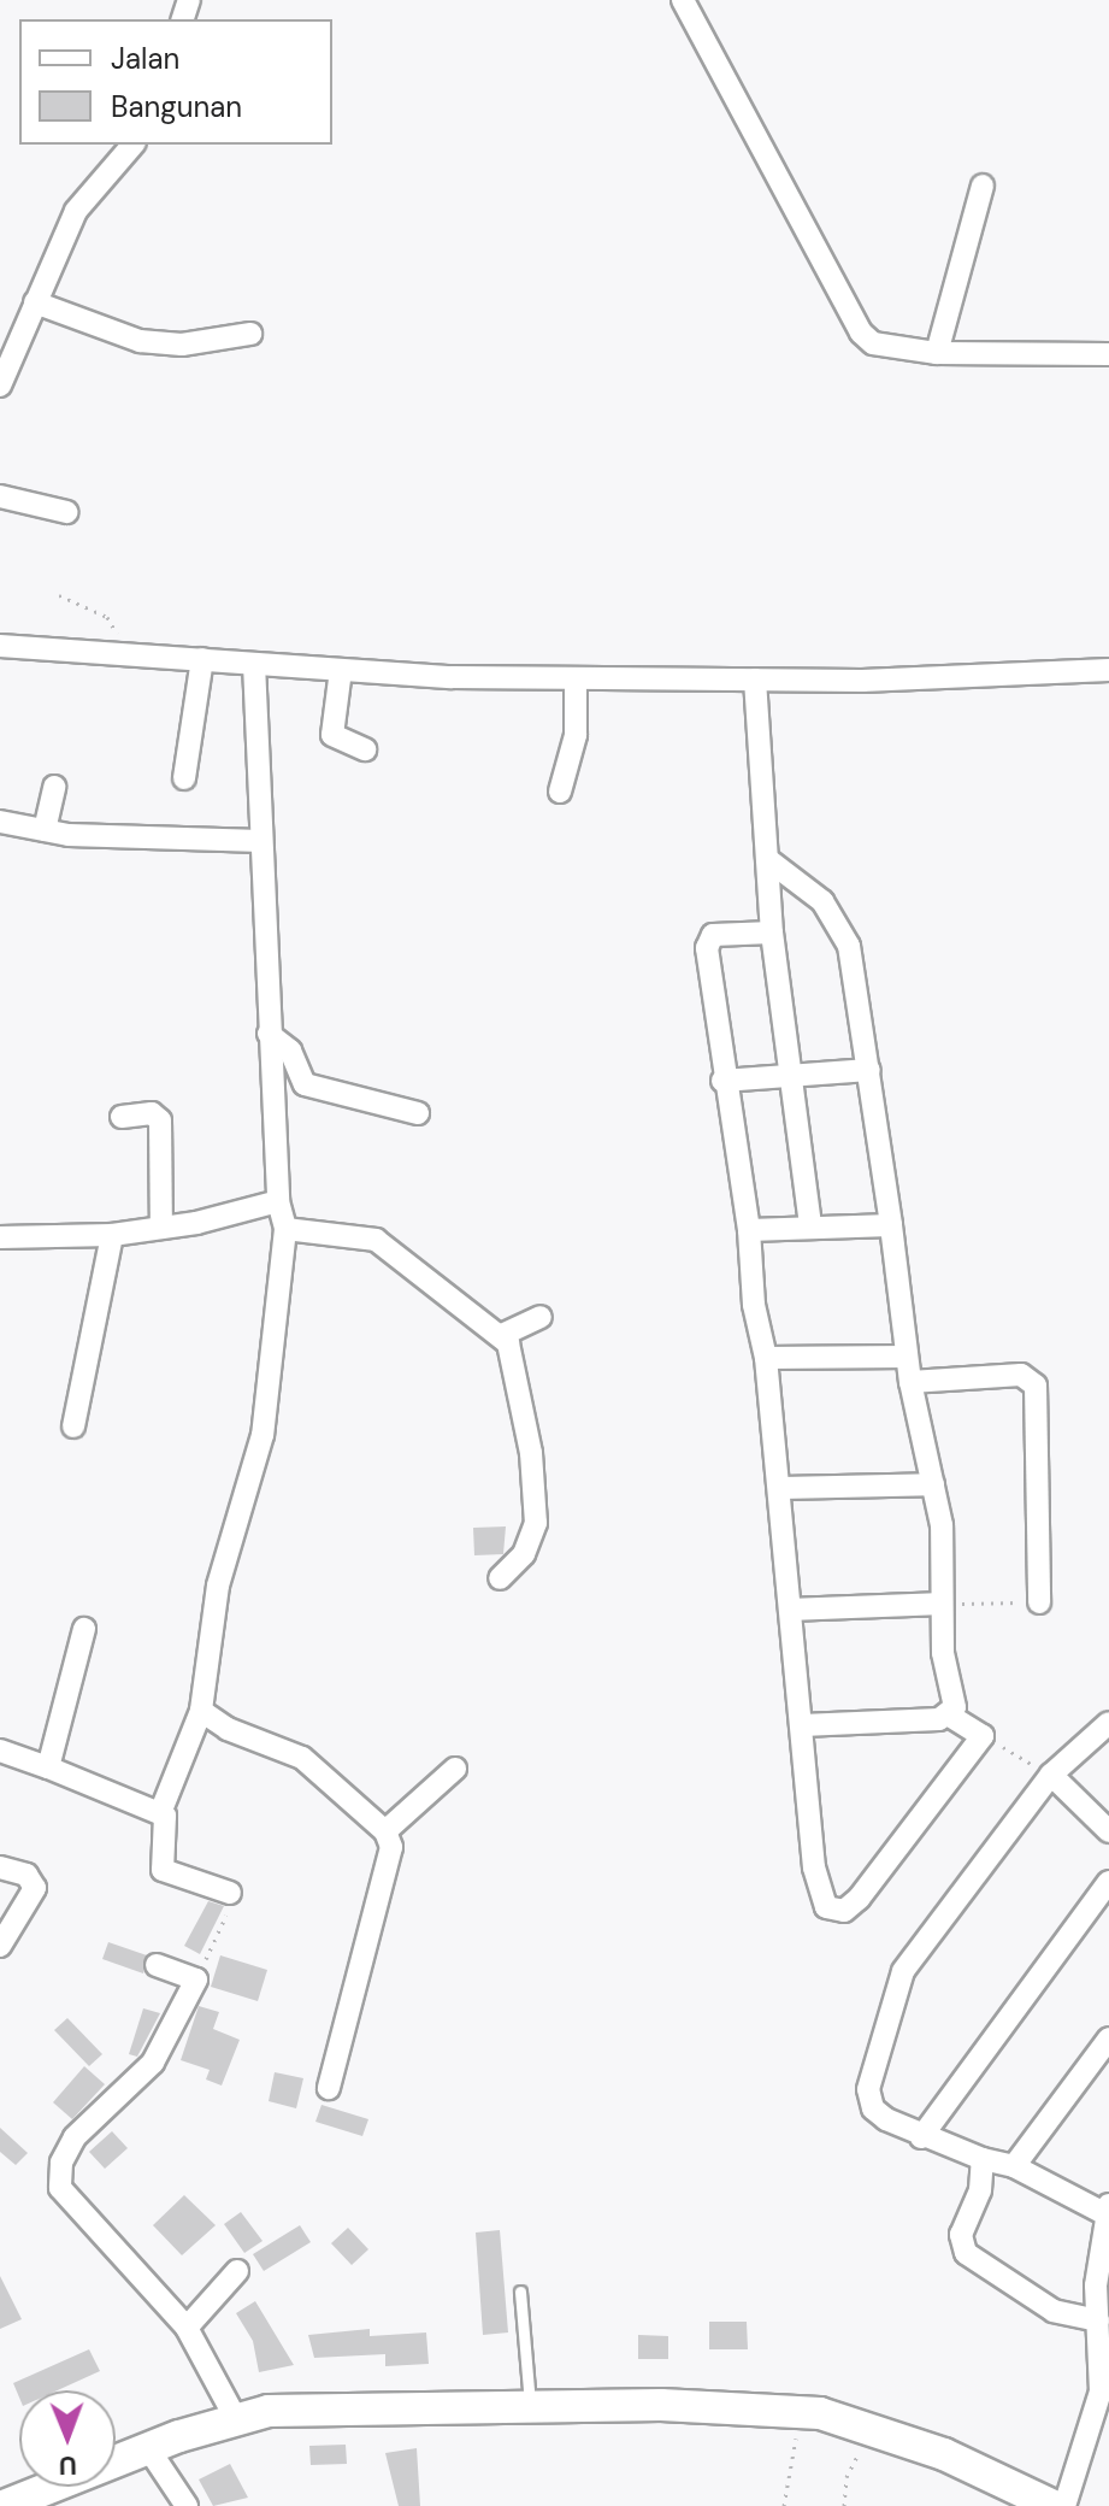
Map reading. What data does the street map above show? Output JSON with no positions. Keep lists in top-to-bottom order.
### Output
{
  "legend": ["Jalan", "Bangunan"],
  "north": "bottom"
}
